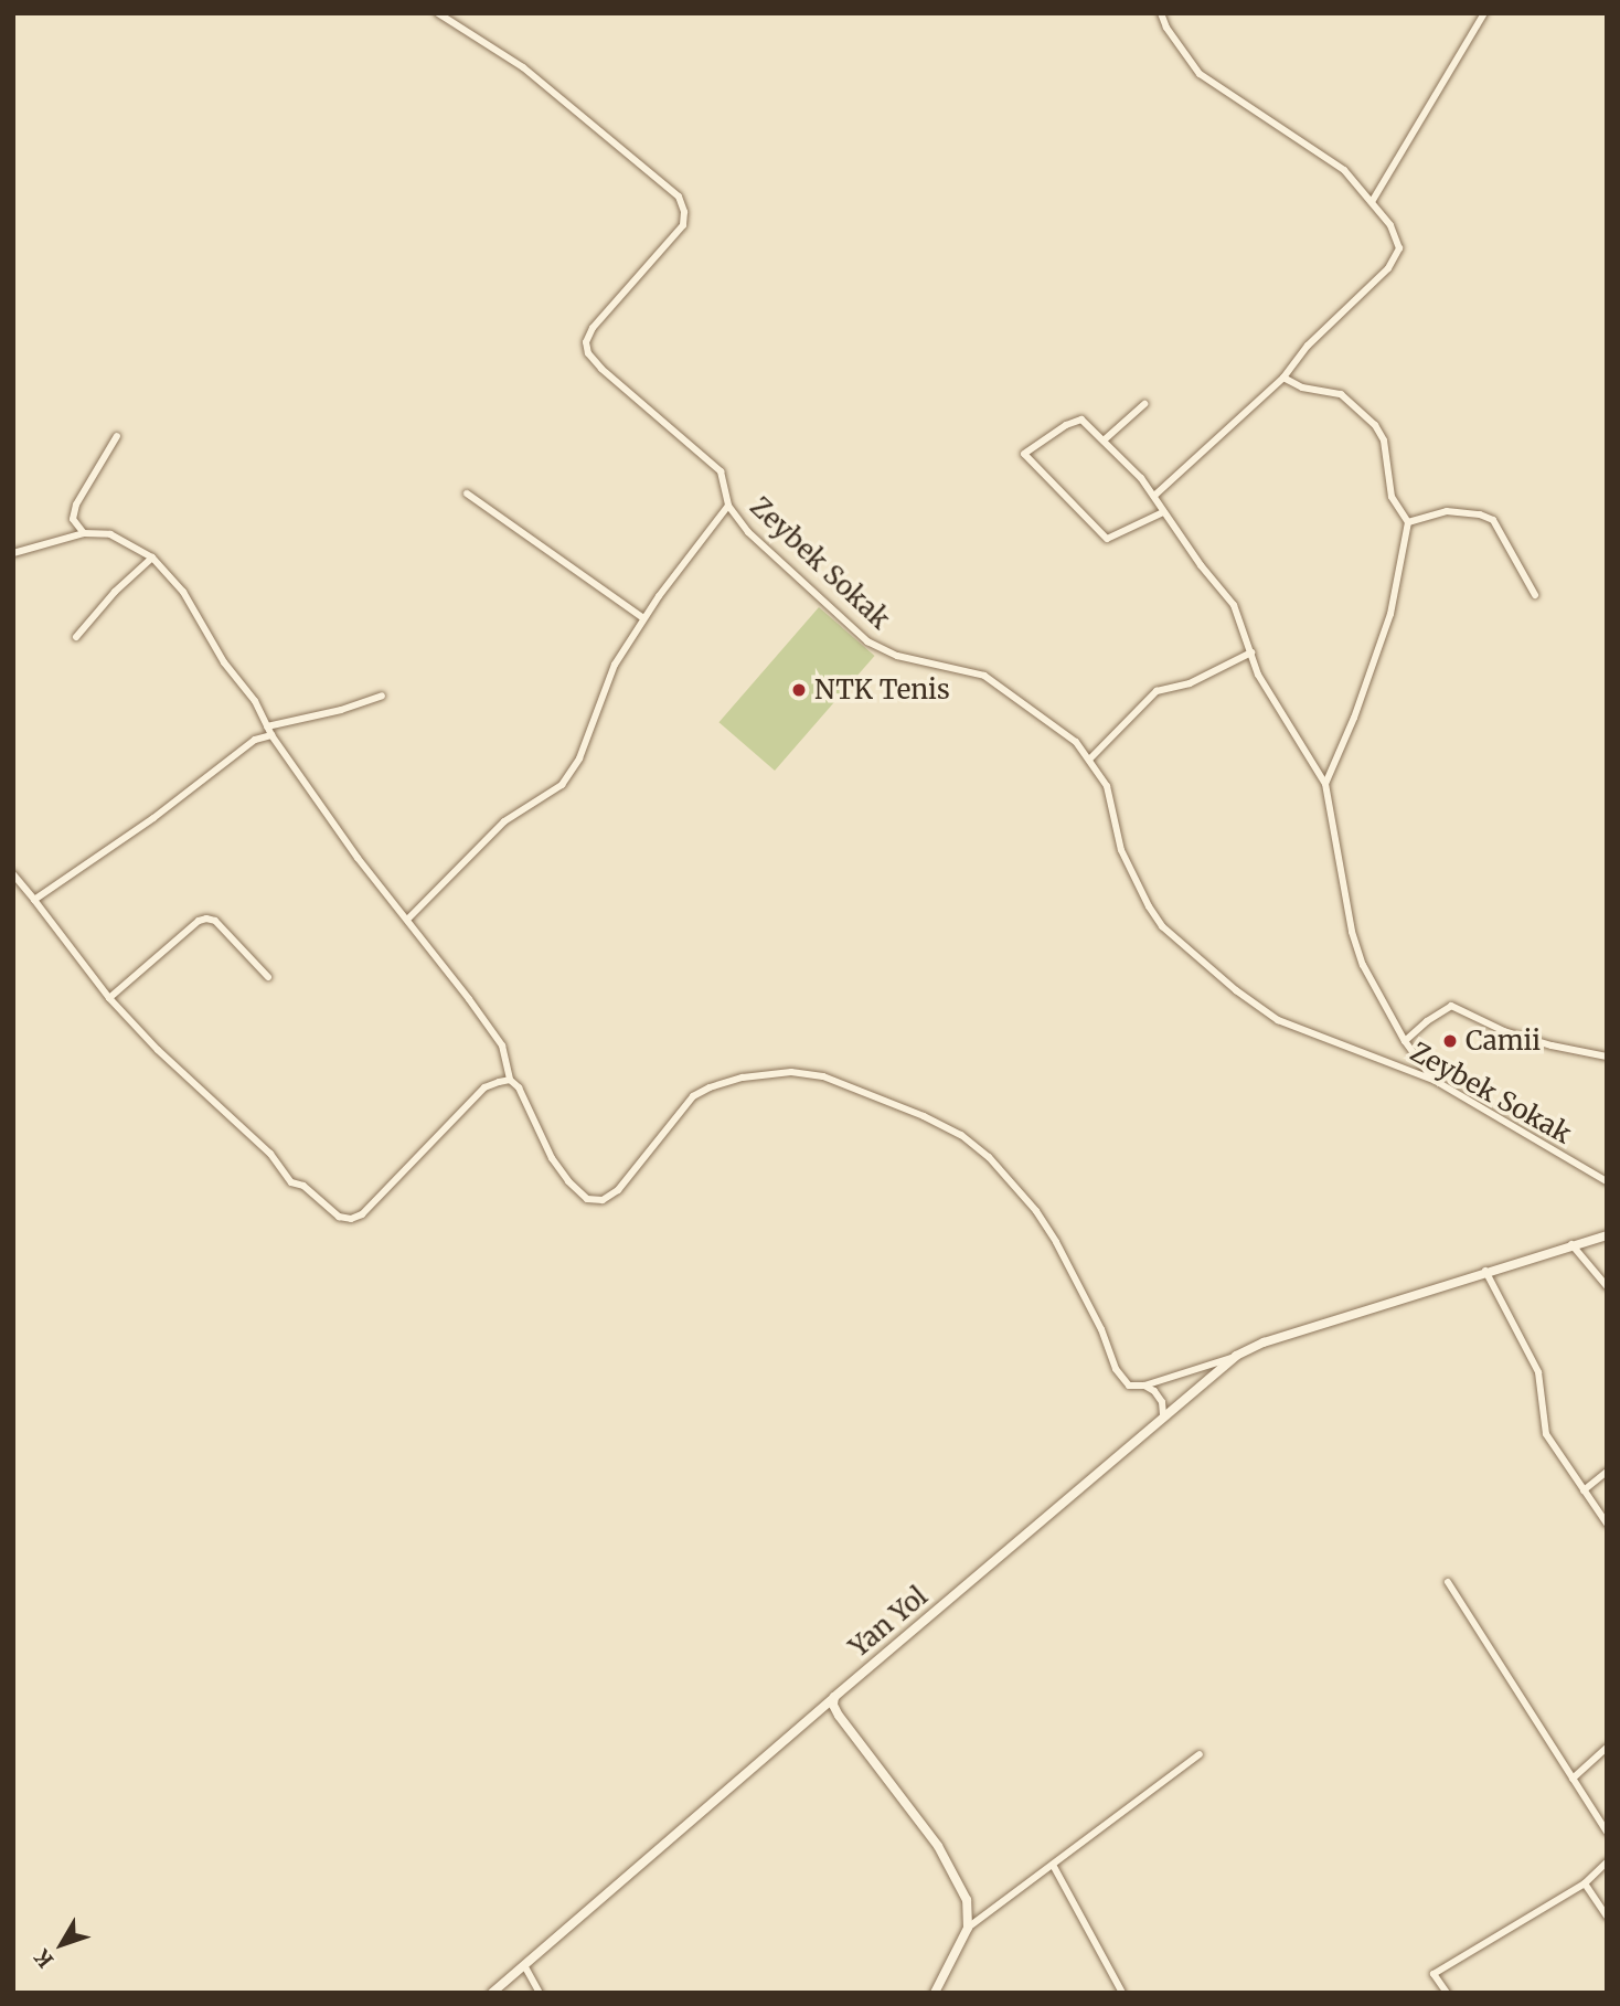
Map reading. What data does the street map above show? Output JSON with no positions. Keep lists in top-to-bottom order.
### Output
{
  "streets": {
    "street": ["Zeybek Sokak", "Yan Yol"]
  },
  "places": ["NTK Tenis", "Camii"],
  "north": "bottom left"
}
